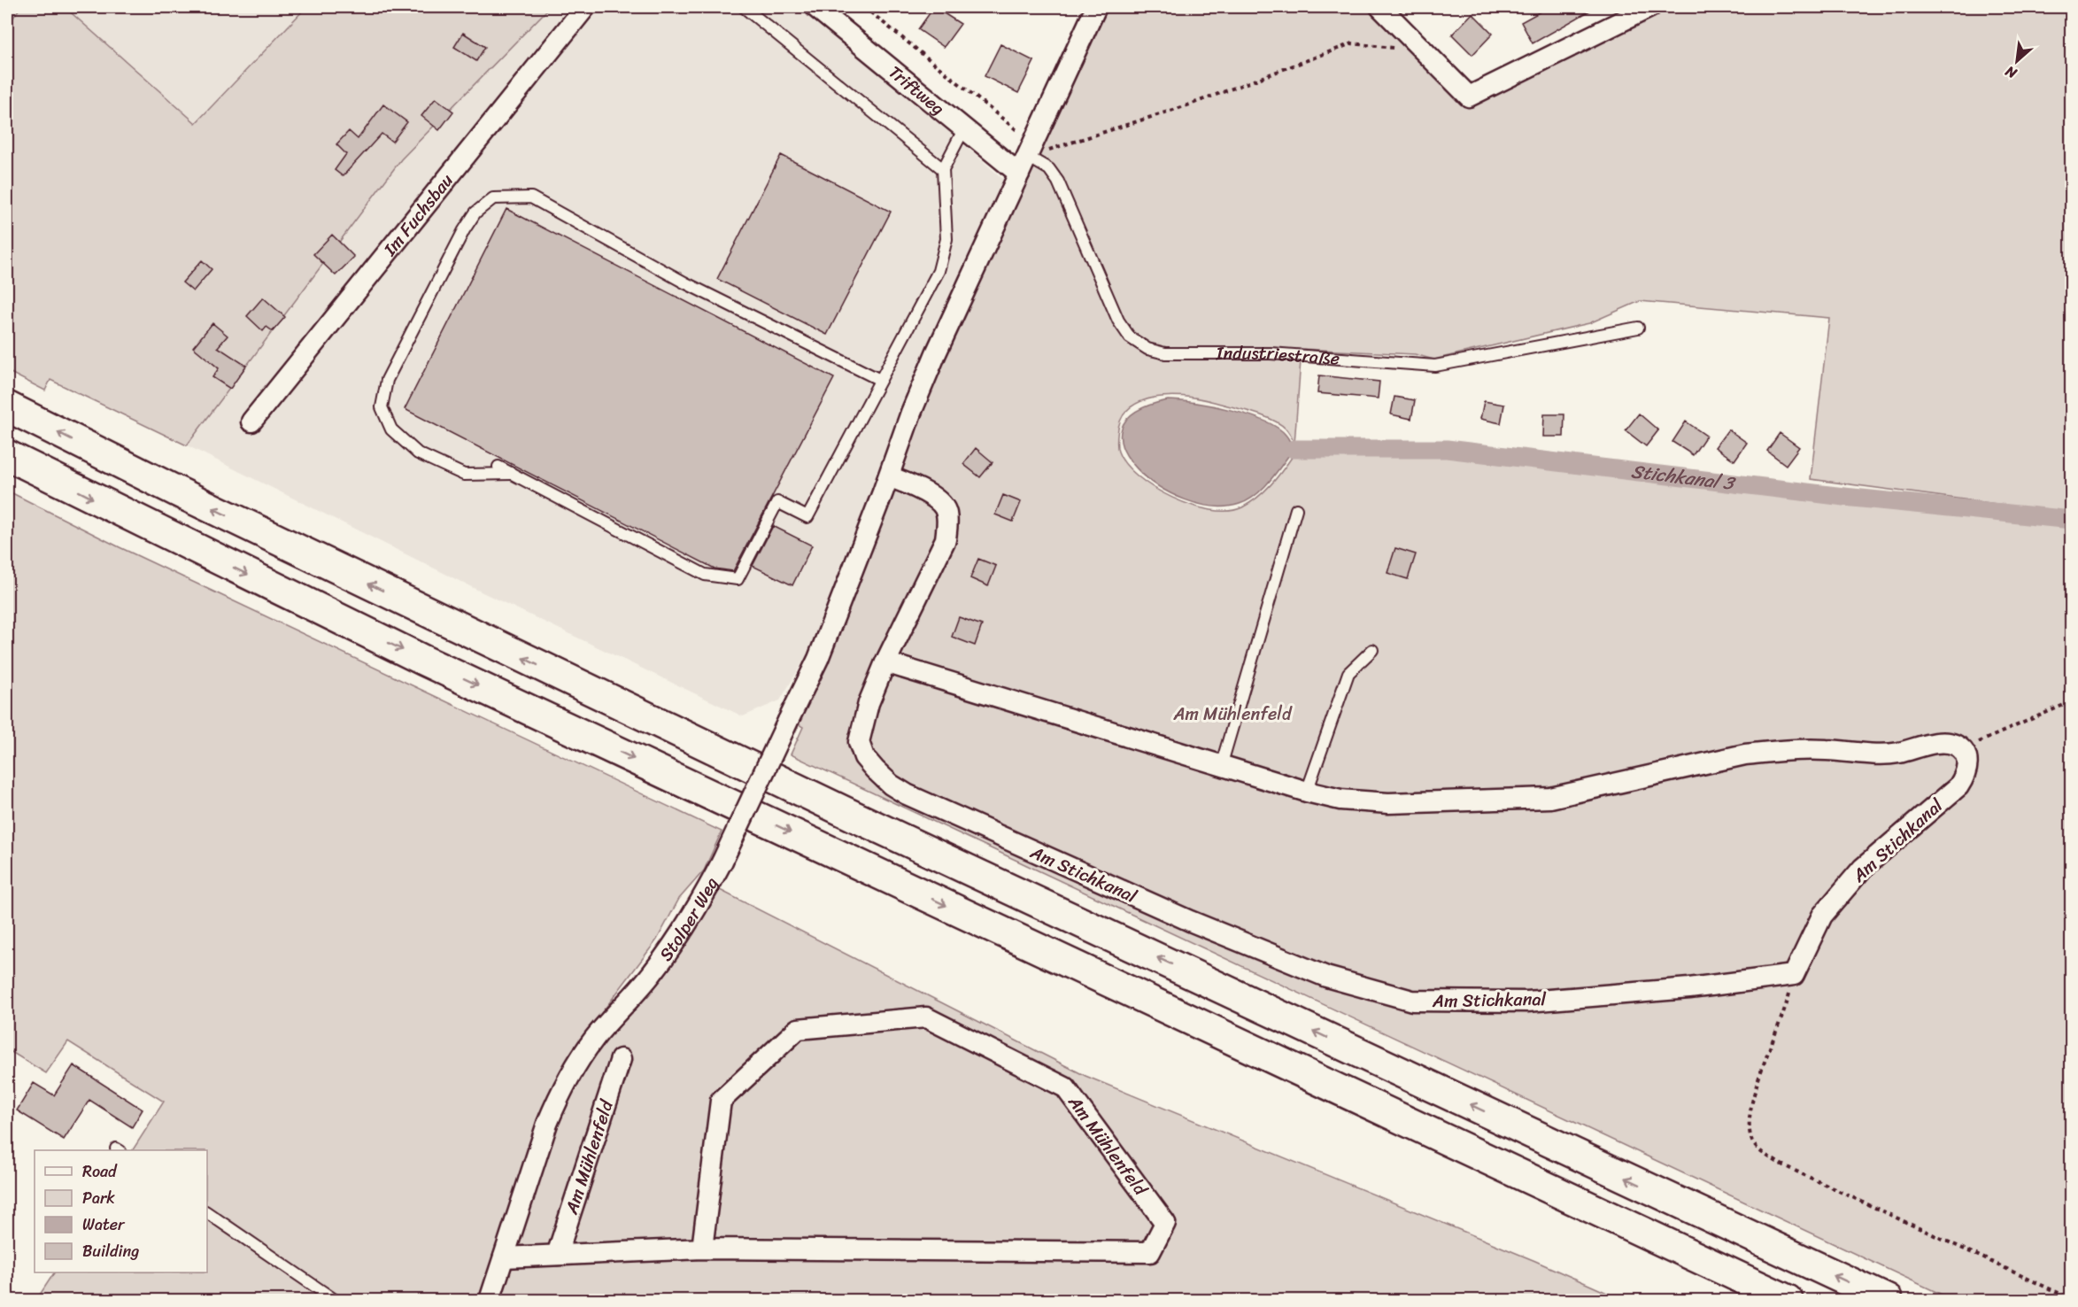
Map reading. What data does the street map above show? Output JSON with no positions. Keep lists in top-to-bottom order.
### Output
{
  "streets": {
    "street": [
      "Triftweg",
      "Im Fuchsbau",
      "Am Stichkanal",
      "Stolper Weg",
      "Am Mühlenfeld"
    ],
    "lane": ["Industriestraße"]
  },
  "crossings": [
    ["Triftweg", "Industriestraße"],
    ["Am Stichkanal", "Stolper Weg"],
    ["Stolper Weg", "Am Mühlenfeld"]
  ],
  "water": ["Stichkanal 3"],
  "parks": ["Am Mühlenfeld"],
  "legend": [
    "Road",
    "Park",
    "Water",
    "Building"
  ],
  "north": "bottom left"
}
